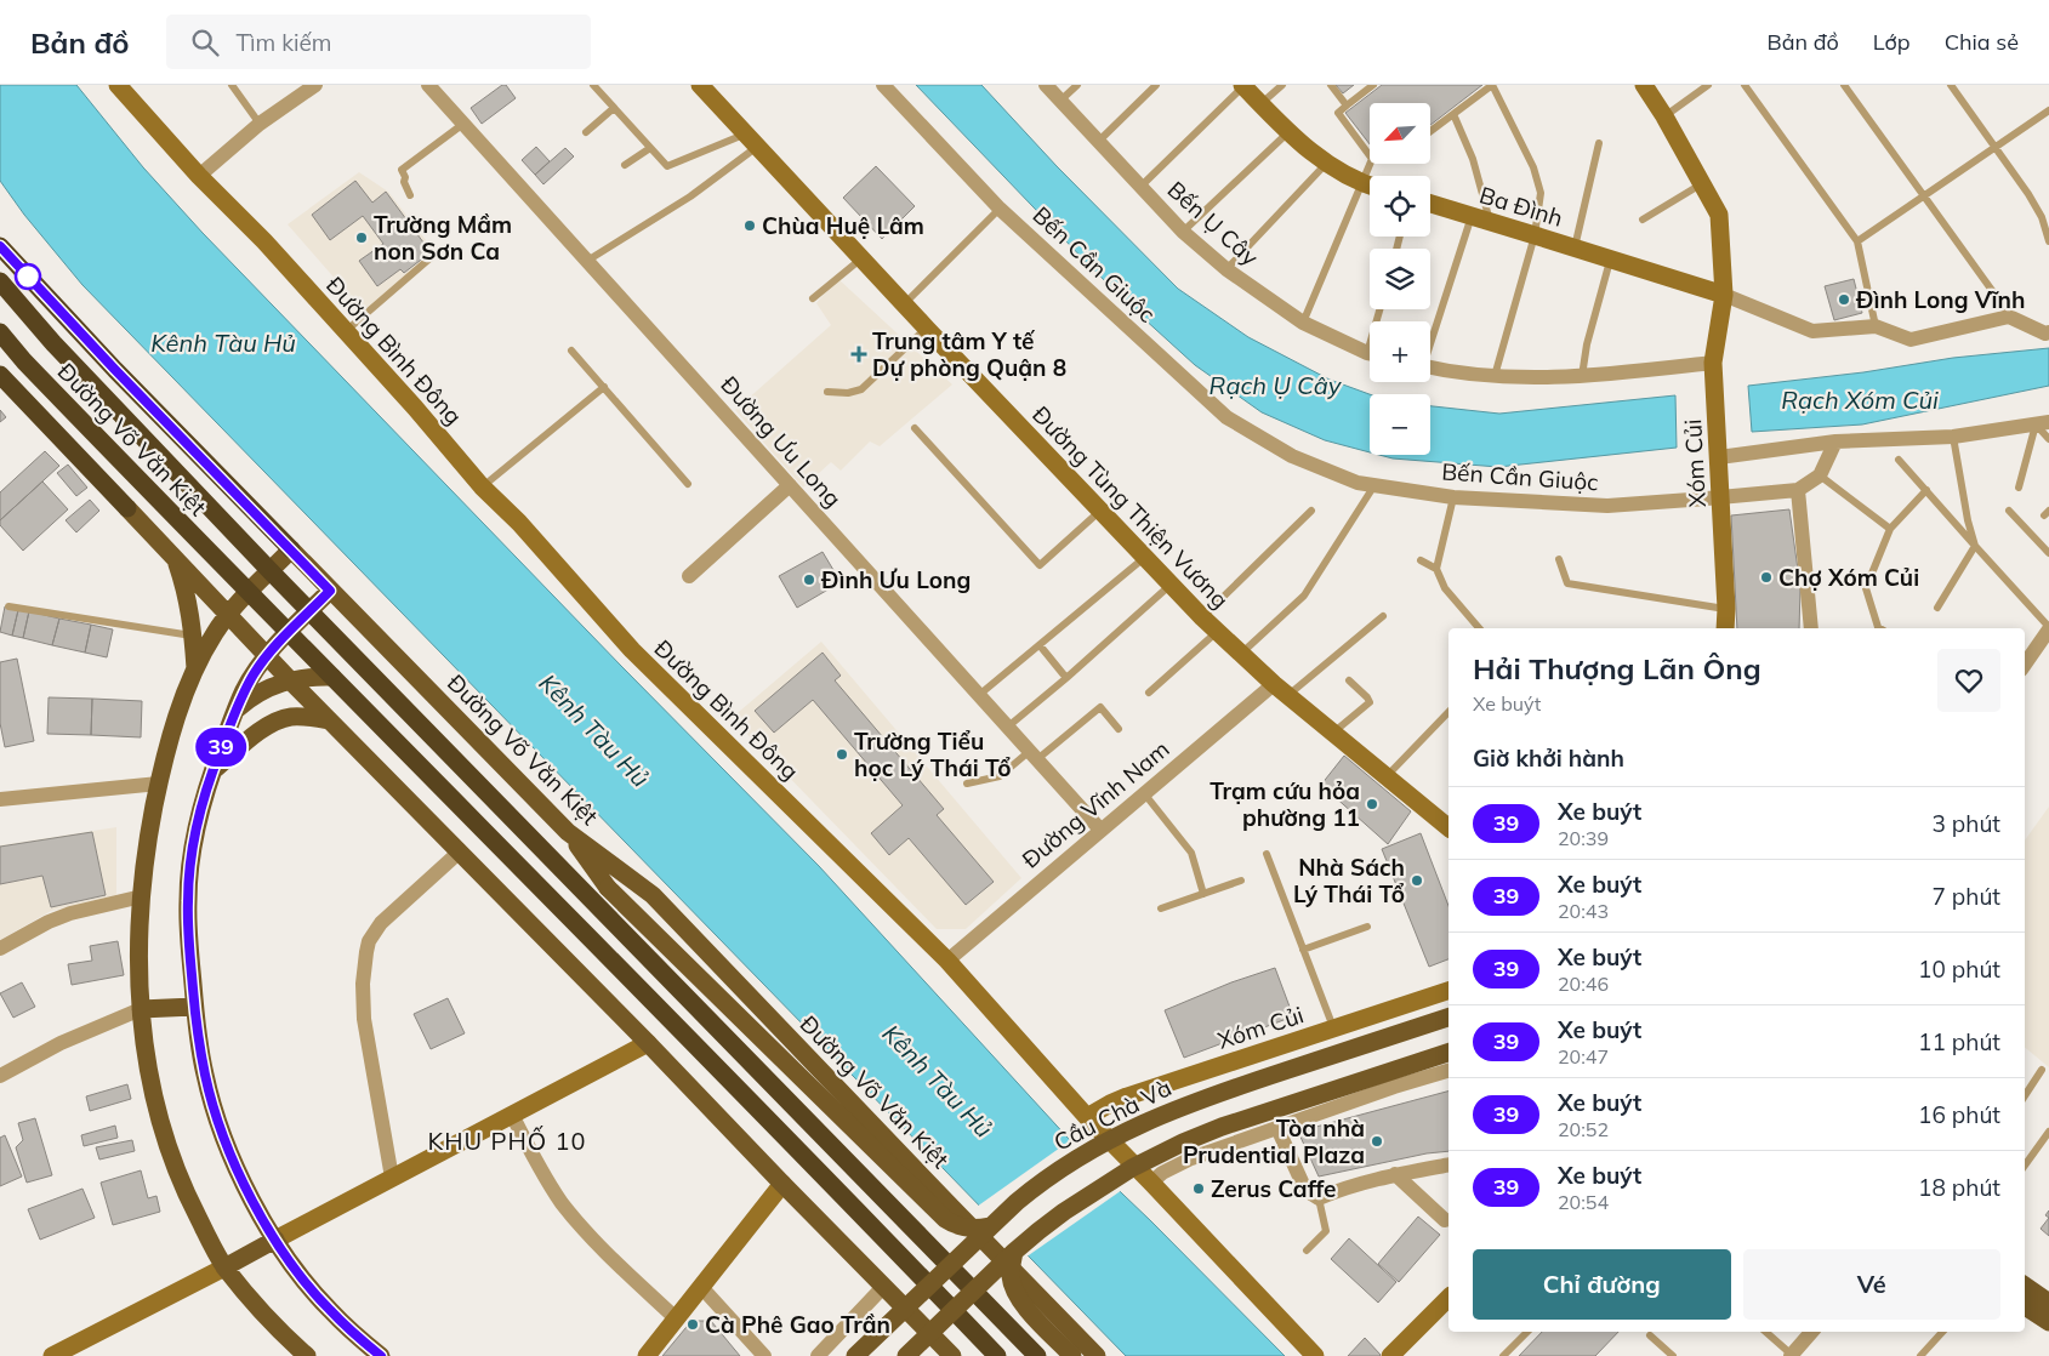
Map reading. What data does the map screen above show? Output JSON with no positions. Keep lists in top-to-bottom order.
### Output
{
  "streets": {
    "highway": ["Đường Võ Văn Kiệt"],
    "main road": ["Cầu Chà Và"],
    "street": [
      "Ba Đình",
      "Bến Ụ Cây",
      "Bến Cần Giuộc",
      "Đường Bình Đông",
      "Đường Ưu Long",
      "Xóm Củi",
      "Đường Tùng Thiện Vương",
      "Đường Vĩnh Nam"
    ]
  },
  "crossings": [
    ["Ba Đình", "Xóm Củi"],
    ["Bến Cần Giuộc", "Xóm Củi"],
    ["Đường Bình Đông", "Xóm Củi"],
    ["Đường Bình Đông", "Đường Vĩnh Nam"],
    ["Đường Ưu Long", "Đường Vĩnh Nam"],
    ["Đường Tùng Thiện Vương", "Đường Vĩnh Nam"]
  ],
  "districts": ["KHU PHỐ 10"],
  "water": ["Kênh Tàu Hủ", "Rạch Ụ Cây", "Rạch Xóm Củi"],
  "places": {
    "other": [
      "Chùa Huệ Lâm",
      "Trường Mầm non Sơn Ca",
      "Đình Long Vĩnh",
      "Chợ Xóm Củi",
      "Đình Ưu Long",
      "Trường Tiểu học Lý Thái Tổ",
      "Trạm cứu hỏa phường 11",
      "Nhà Sách Lý Thái Tổ",
      "Tòa nhà Prudential Plaza",
      "Zerus Caffe",
      "Cà Phê Gao Trần"
    ],
    "health": ["Trung tâm Y tế Dự phòng Quận 8"]
  },
  "lines": ["bus line 39"],
  "north": "bottom left",
  "page": {
    "header": "Bản đồ",
    "search": "Tìm kiếm",
    "nav": ["Bản đồ", "Lớp", "Chia sẻ"],
    "on_map": "39",
    "map_buttons": ["+", "−"],
    "heading": [
      ["Hải Thượng Lãn Ông", "Xe buýt"],
      "Giờ khởi hành"
    ],
    "list": [
      {
        "mark": "39",
        "name": "Xe buýt",
        "note": "20:39",
        "value": "3 phút"
      },
      {
        "mark": "39",
        "name": "Xe buýt",
        "note": "20:43",
        "value": "7 phút"
      },
      {
        "mark": "39",
        "name": "Xe buýt",
        "note": "20:46",
        "value": "10 phút"
      },
      {
        "mark": "39",
        "name": "Xe buýt",
        "note": "20:47",
        "value": "11 phút"
      },
      {
        "mark": "39",
        "name": "Xe buýt",
        "note": "20:52",
        "value": "16 phút"
      },
      {
        "mark": "39",
        "name": "Xe buýt",
        "note": "20:54",
        "value": "18 phút"
      }
    ],
    "buttons": ["Chỉ đường", "Vé"]
  }
}
